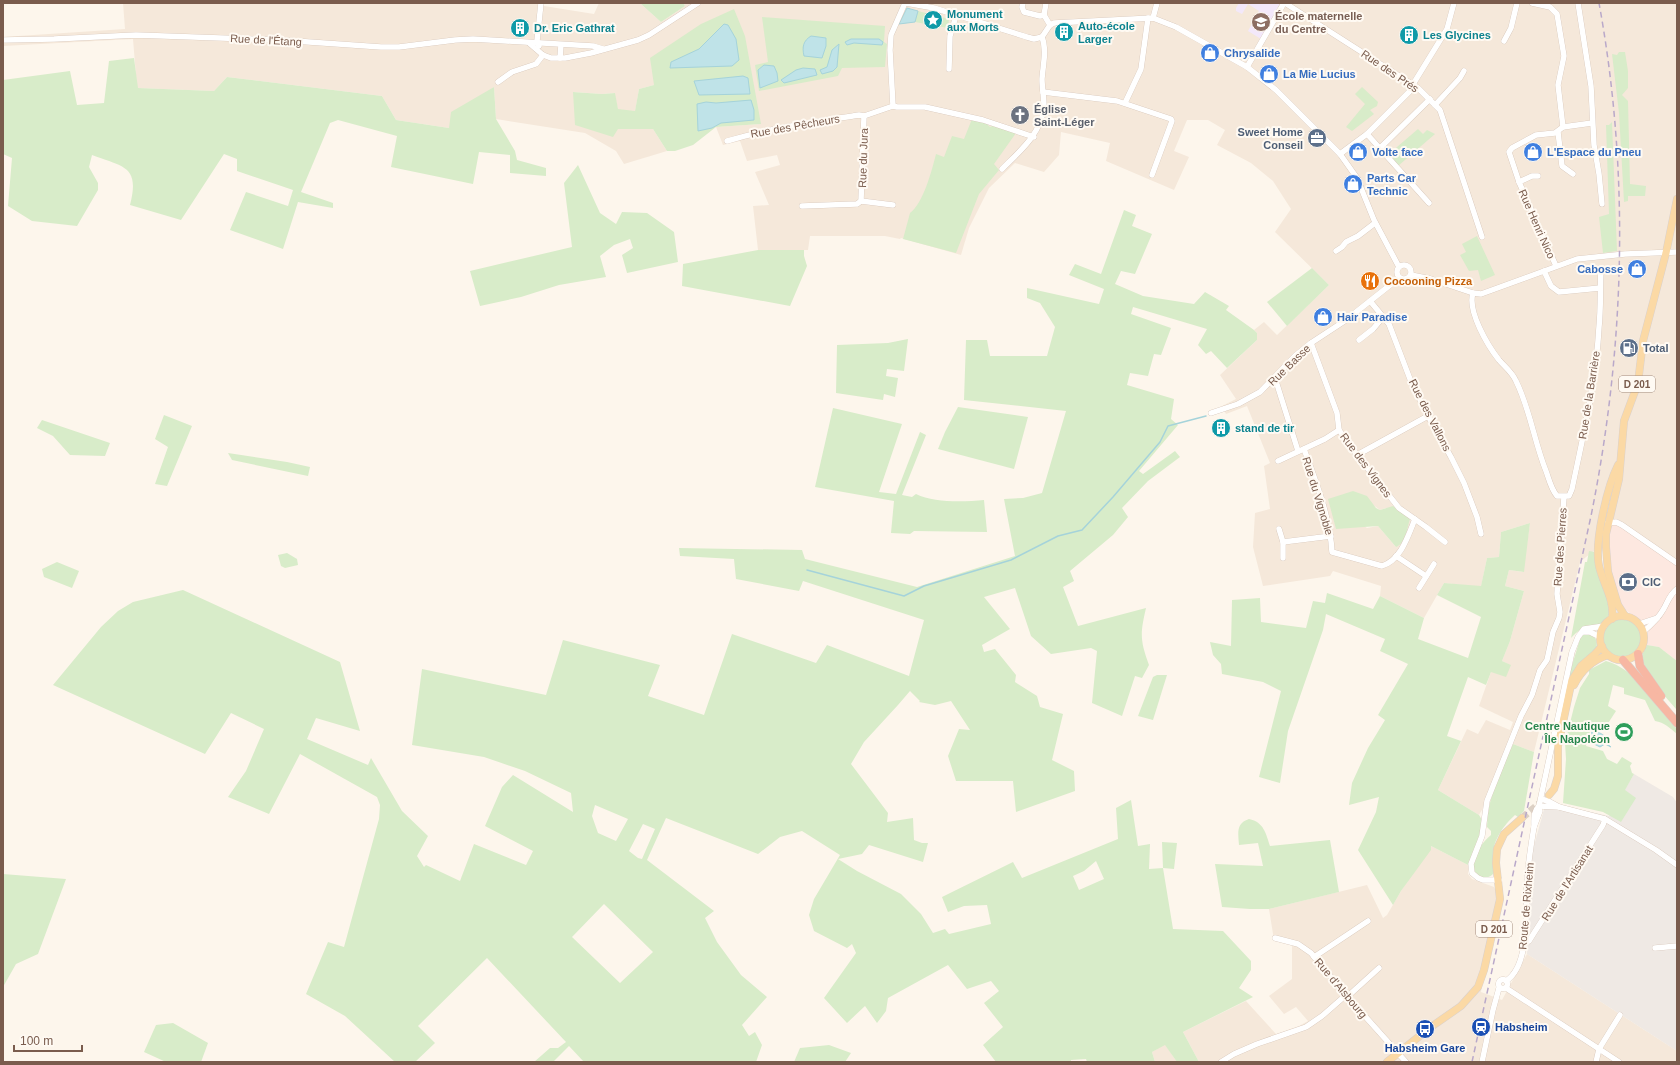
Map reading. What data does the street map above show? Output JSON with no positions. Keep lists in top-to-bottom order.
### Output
{
  "streets": {
    "main road": ["D 201"],
    "street": [
      "Rue de l'Étang",
      "Rue des Prés",
      "Rue des Pêcheurs",
      "Rue du Jura",
      "Rue Henri Nico",
      "Rue Basse",
      "Rue de la Barrière",
      "Rue des Vallons",
      "Rue des Vignes",
      "Rue du Vignoble",
      "Rue des Pierres",
      "Rue de l'Artisanat",
      "Route de Rixheim",
      "Rue d'Alsbourg"
    ]
  },
  "crossings": [
    ["Rue des Pêcheurs", "Rue du Jura"],
    ["Rue Basse", "Rue des Vallons"],
    ["Rue Basse", "Rue des Vignes"],
    ["D 201", "Rue des Pierres"],
    ["D 201", "Rue d'Alsbourg"],
    ["Rue de la Barrière", "Rue des Pierres"],
    ["Rue des Vignes", "Rue du Vignoble"],
    ["Rue de l'Artisanat", "Route de Rixheim"]
  ],
  "places": {
    "place": ["Monument aux Morts"],
    "school or university": ["École maternelle du Centre"],
    "building": [
      "Dr. Eric Gathrat",
      "Auto-école Larger",
      "Les Glycines",
      "stand de tir"
    ],
    "shop": [
      "Chrysalide",
      "La Mie Lucius",
      "Volte face",
      "L'Espace du Pneu",
      "Parts Car Technic",
      "Cabosse",
      "Hair Paradise"
    ],
    "church": ["Église Saint-Léger"],
    "office": ["Sweet Home Conseil"],
    "restaurant": ["Cocooning Pizza"],
    "fuel station": ["Total"],
    "bank": ["CIC"],
    "sports": ["Centre Nautique Île Napoléon"],
    "station": ["Habsheim"],
    "bus stop": ["Habsheim Gare"]
  },
  "scale_bar": "100 m"
}
